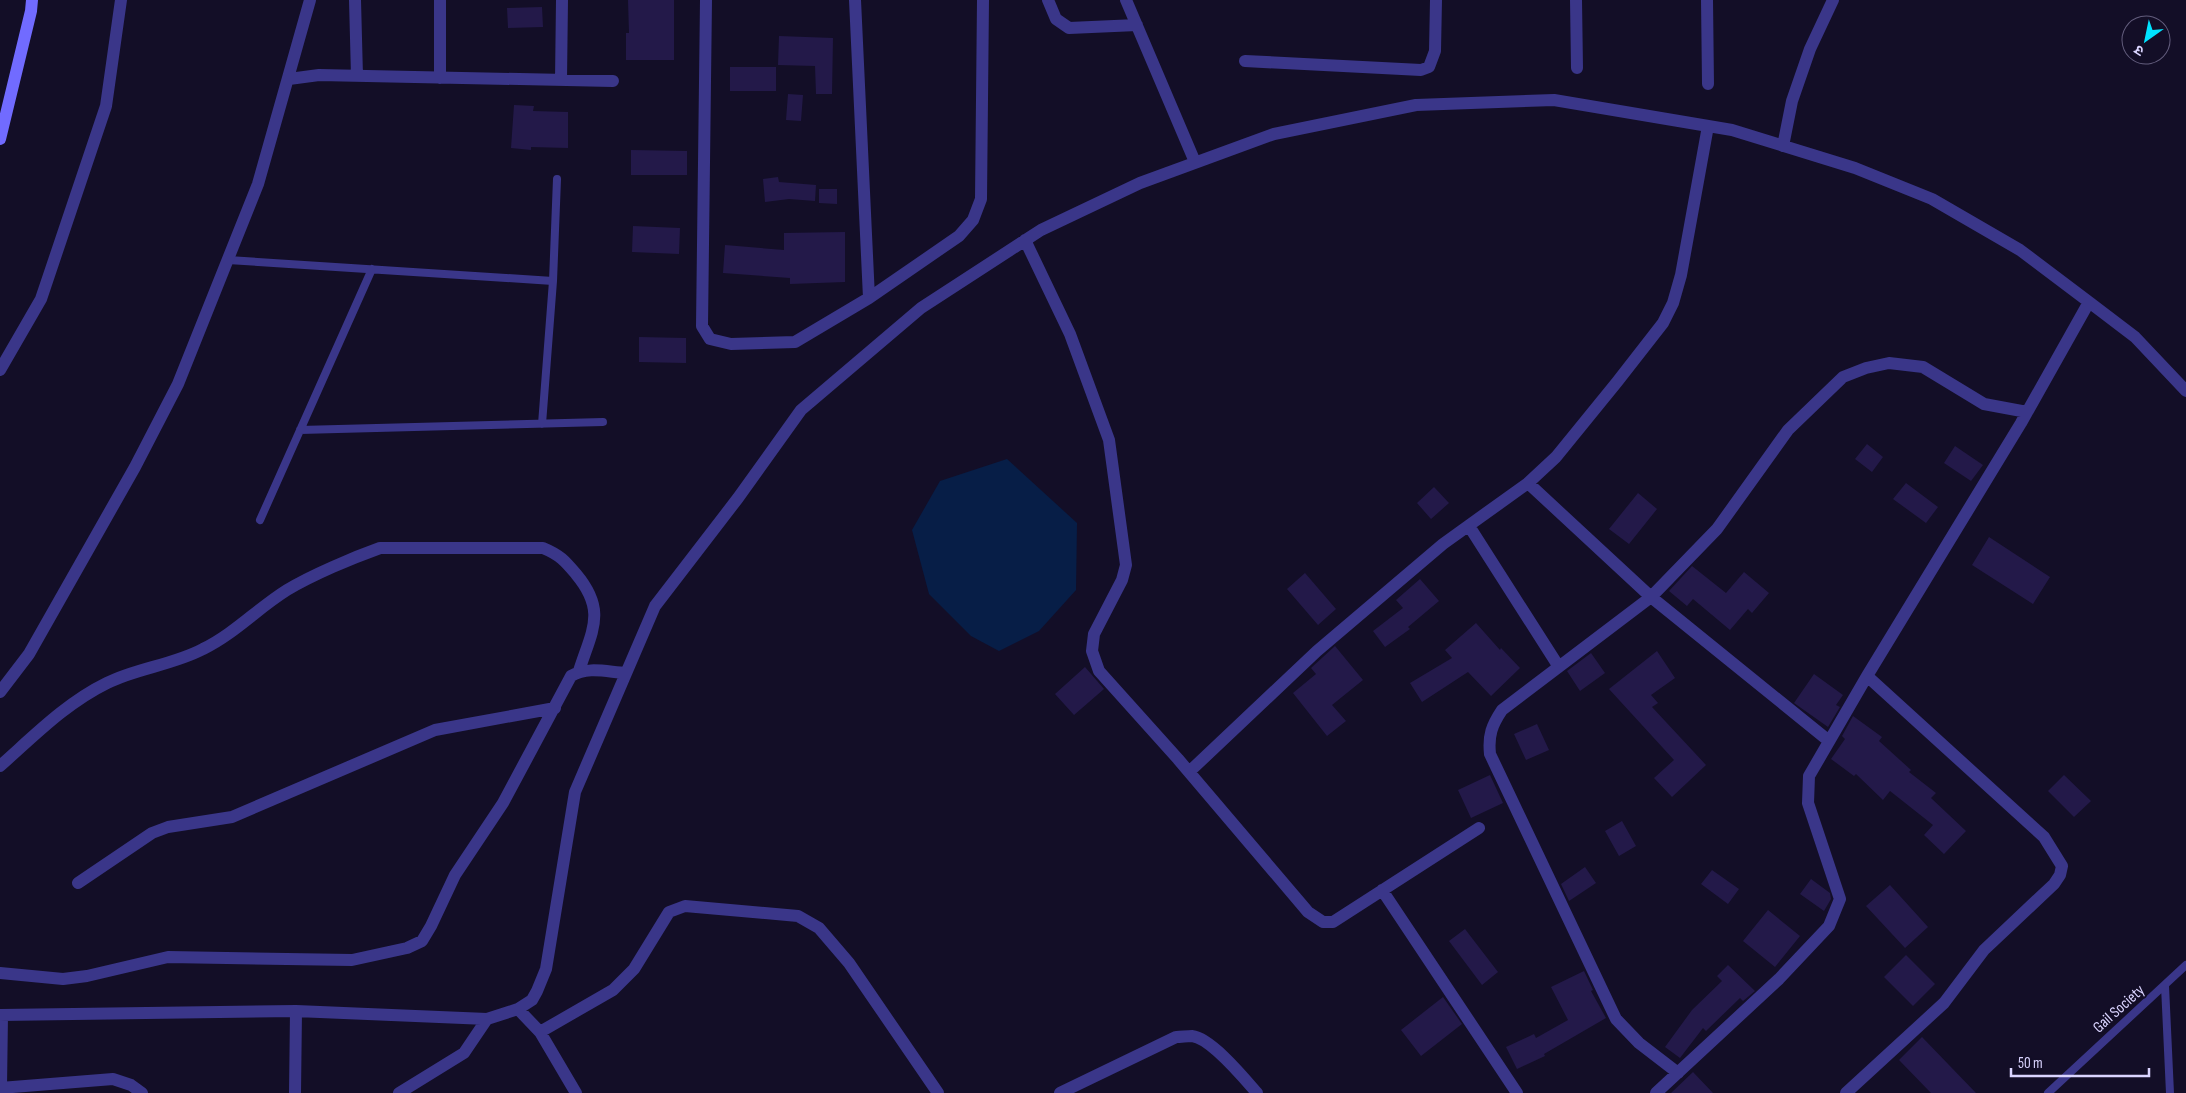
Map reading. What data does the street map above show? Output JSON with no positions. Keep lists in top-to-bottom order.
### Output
{
  "streets": {
    "lane": ["Gail Society"]
  },
  "scale_bar": "50 m",
  "north": "bottom left"
}
